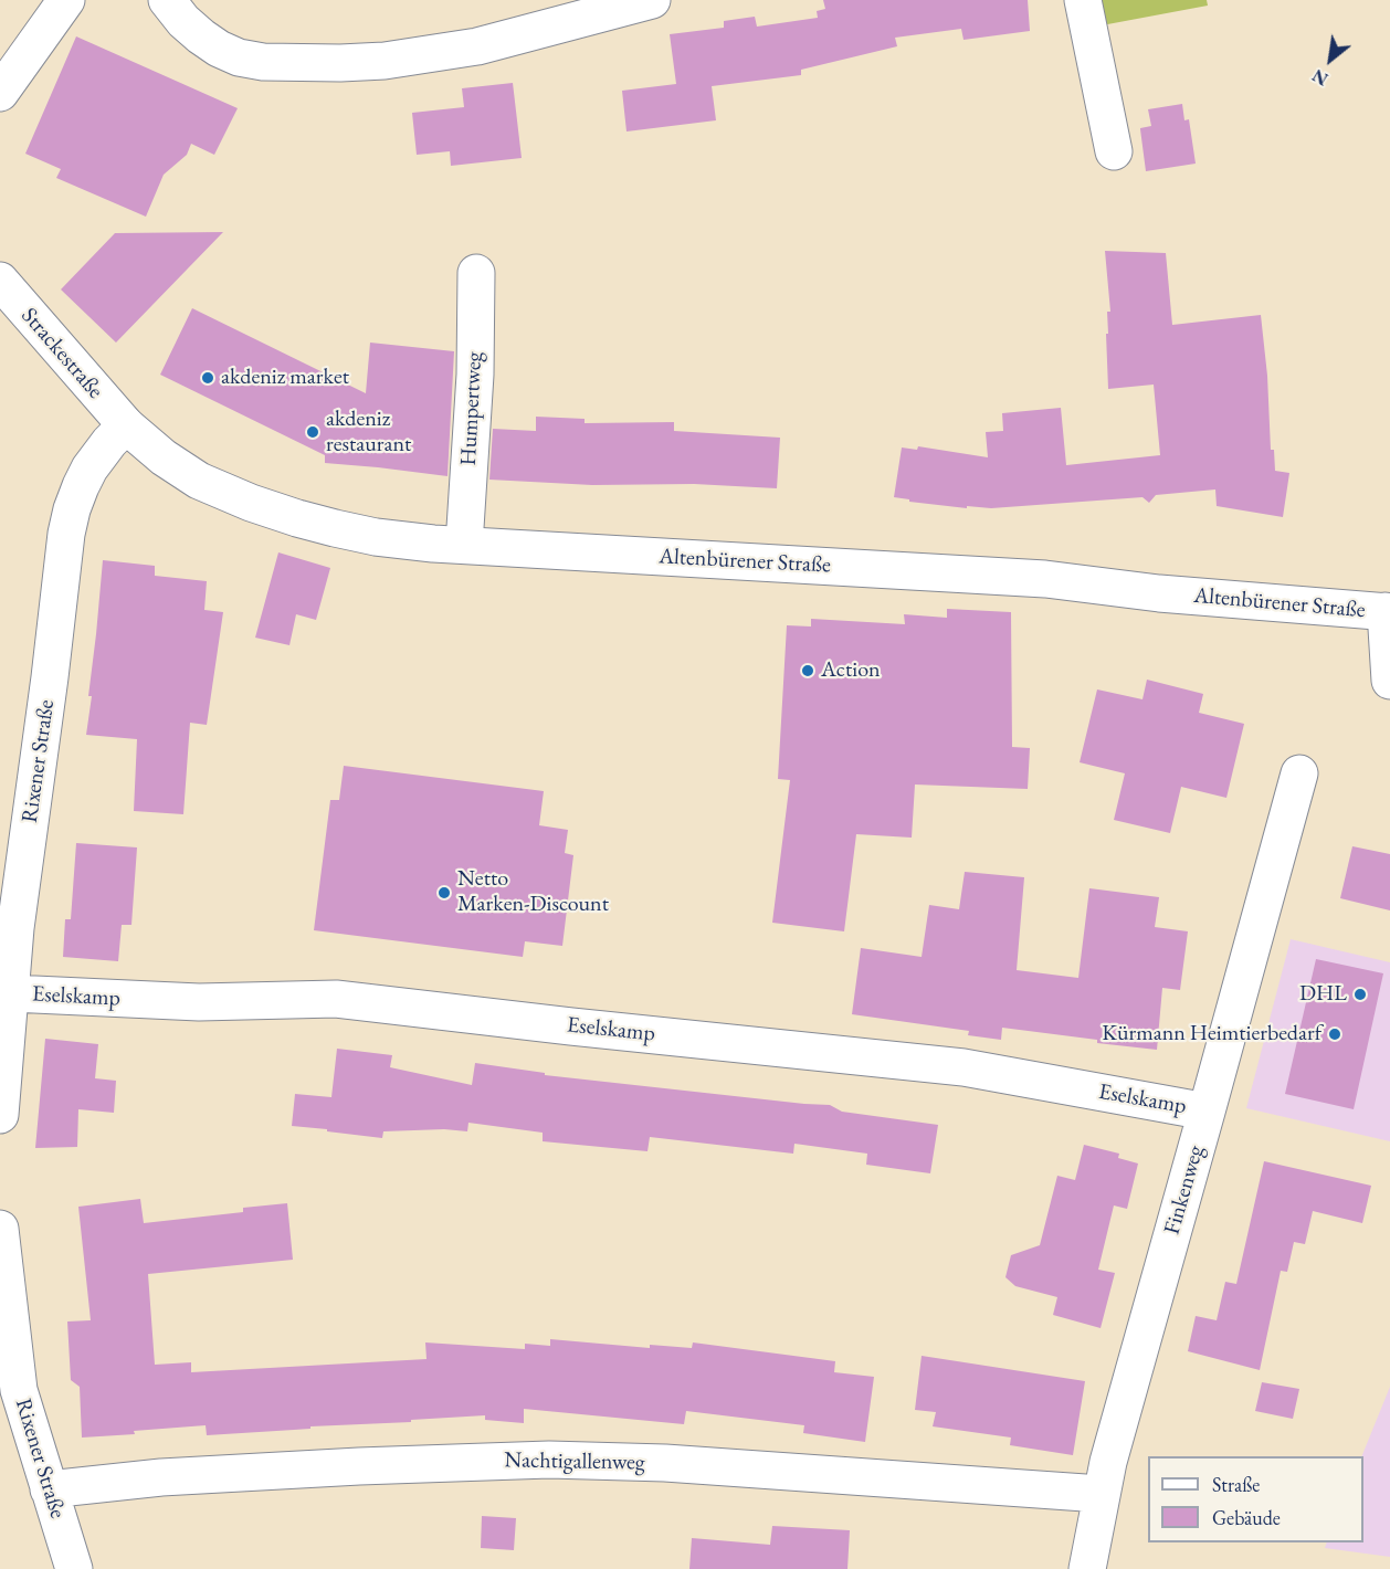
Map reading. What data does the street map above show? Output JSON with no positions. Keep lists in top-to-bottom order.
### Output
{
  "streets": {
    "street": [
      "Strackestraße",
      "Humpertweg",
      "Altenbürener Straße",
      "Rixener Straße",
      "Eselskamp",
      "Finkenweg",
      "Nachtigallenweg"
    ]
  },
  "crossings": [
    ["Strackestraße", "Altenbürener Straße"],
    ["Strackestraße", "Rixener Straße"],
    ["Humpertweg", "Altenbürener Straße"],
    ["Altenbürener Straße", "Rixener Straße"],
    ["Rixener Straße", "Eselskamp"],
    ["Rixener Straße", "Nachtigallenweg"],
    ["Eselskamp", "Finkenweg"],
    ["Finkenweg", "Nachtigallenweg"]
  ],
  "places": [
    "akdeniz market",
    "akdeniz restaurant",
    "Action",
    "Netto Marken-Discount",
    "DHL",
    "Kürmann Heimtierbedarf"
  ],
  "legend": ["Straße", "Gebäude"],
  "north": "bottom left"
}
